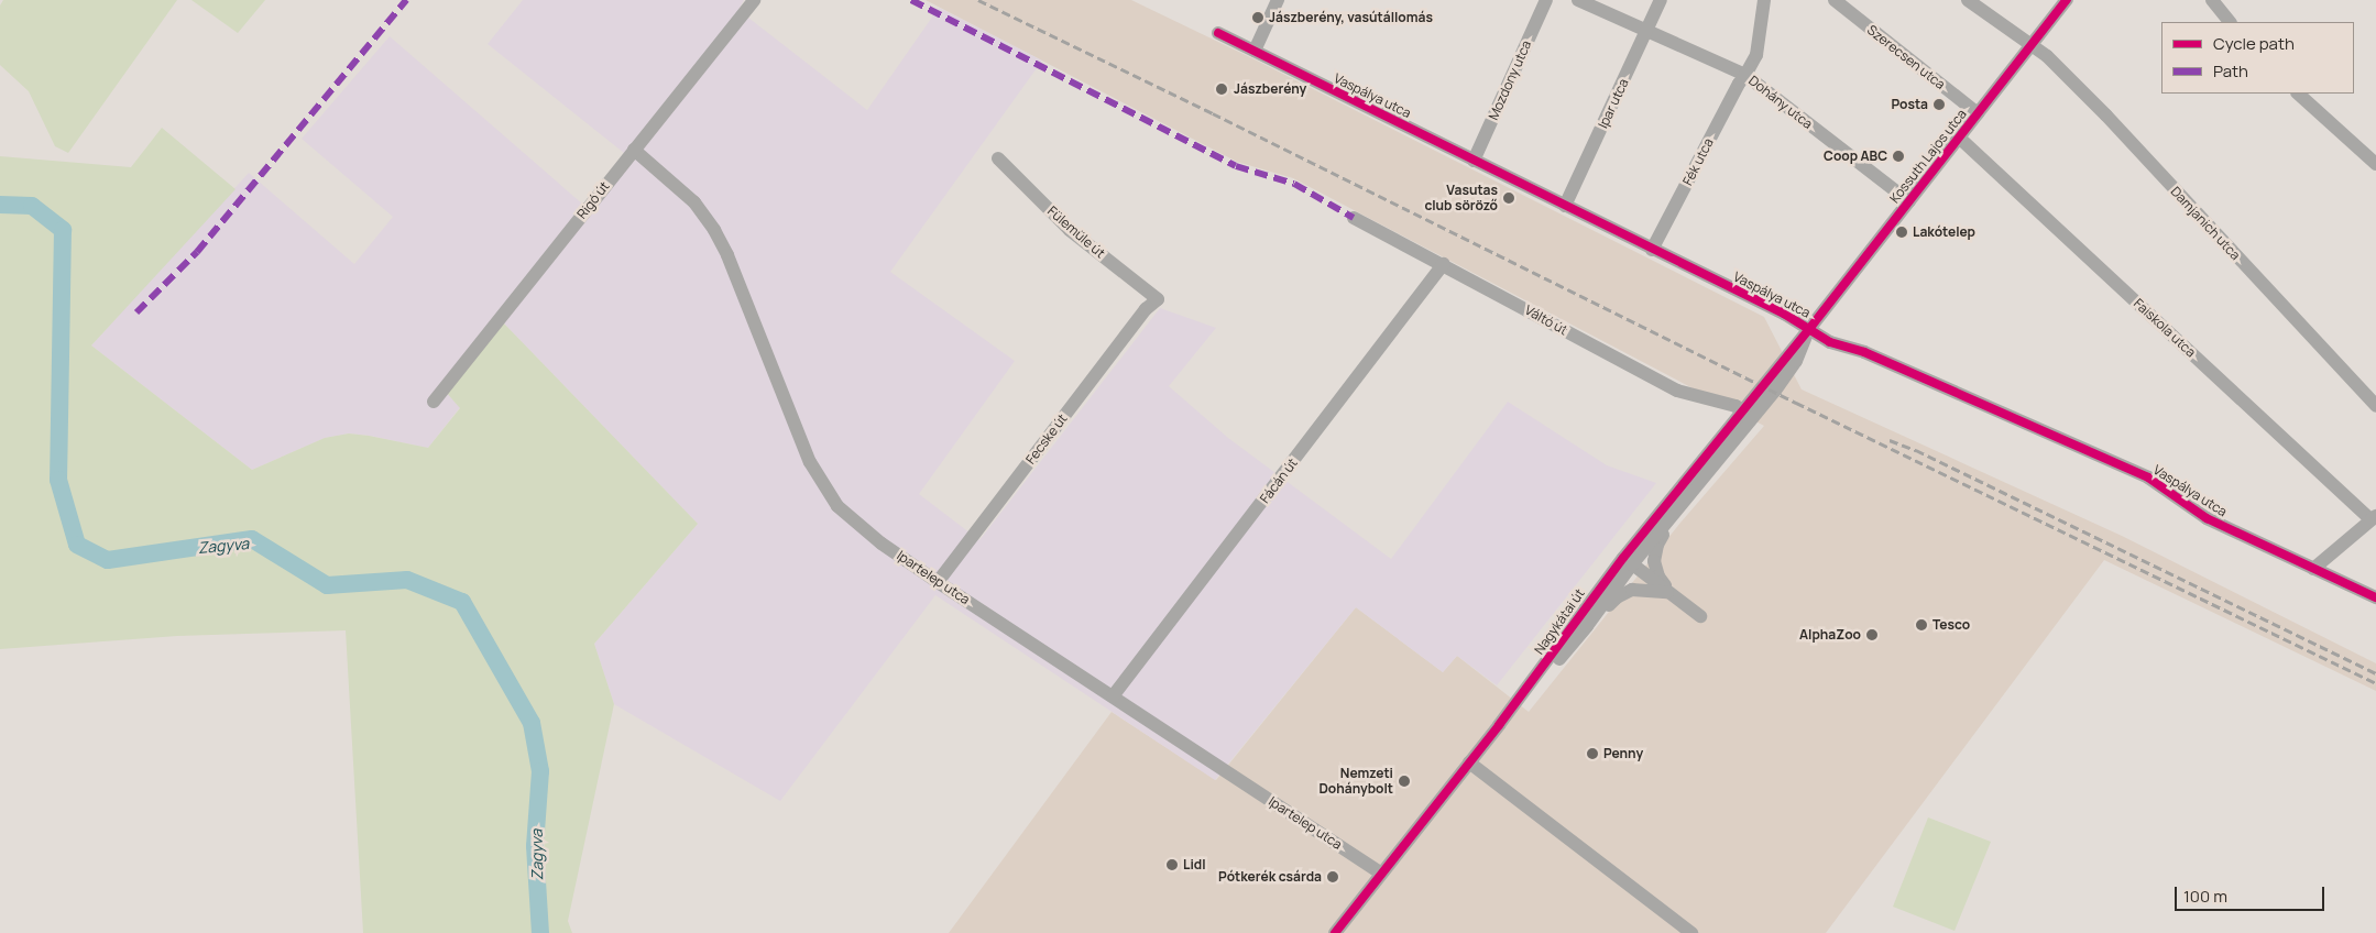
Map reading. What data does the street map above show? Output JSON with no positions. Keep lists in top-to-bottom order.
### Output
{
  "streets": {
    "street": [
      "Szerecsen utca",
      "Mozdony utca",
      "Vaspálya utca",
      "Dohány utca",
      "Ipar utca",
      "Kossuth Lajos utca",
      "Fék utca",
      "Rigó út",
      "Damjanich utca",
      "Fülemüle út",
      "Váltó út",
      "Faiskola utca",
      "Fecske út",
      "Fácán út",
      "Ipartelep utca",
      "Nagykátai út"
    ]
  },
  "crossings": [
    ["Szerecsen utca", "Kossuth Lajos utca"],
    ["Mozdony utca", "Vaspálya utca"],
    ["Vaspálya utca", "Ipar utca"],
    ["Vaspálya utca", "Kossuth Lajos utca"],
    ["Vaspálya utca", "Fék utca"],
    ["Vaspálya utca", "Nagykátai út"],
    ["Dohány utca", "Ipar utca"],
    ["Dohány utca", "Kossuth Lajos utca"],
    ["Dohány utca", "Fék utca"],
    ["Kossuth Lajos utca", "Damjanich utca"],
    ["Kossuth Lajos utca", "Faiskola utca"],
    ["Kossuth Lajos utca", "Nagykátai út"],
    ["Rigó út", "Ipartelep utca"],
    ["Fülemüle út", "Fecske út"],
    ["Váltó út", "Fácán út"],
    ["Váltó út", "Nagykátai út"],
    ["Fecske út", "Ipartelep utca"],
    ["Fácán út", "Ipartelep utca"],
    ["Ipartelep utca", "Nagykátai út"]
  ],
  "water": ["Zagyva"],
  "places": [
    "Jászberény, vasútállomás",
    "Jászberény",
    "Posta",
    "Coop ABC",
    "Vasutas club söröző",
    "Lakótelep",
    "Tesco",
    "AlphaZoo",
    "Penny",
    "Nemzeti Dohánybolt",
    "Lidl",
    "Pótkerék csárda"
  ],
  "legend": ["Cycle path", "Path"],
  "scale_bar": "100 m"
}
